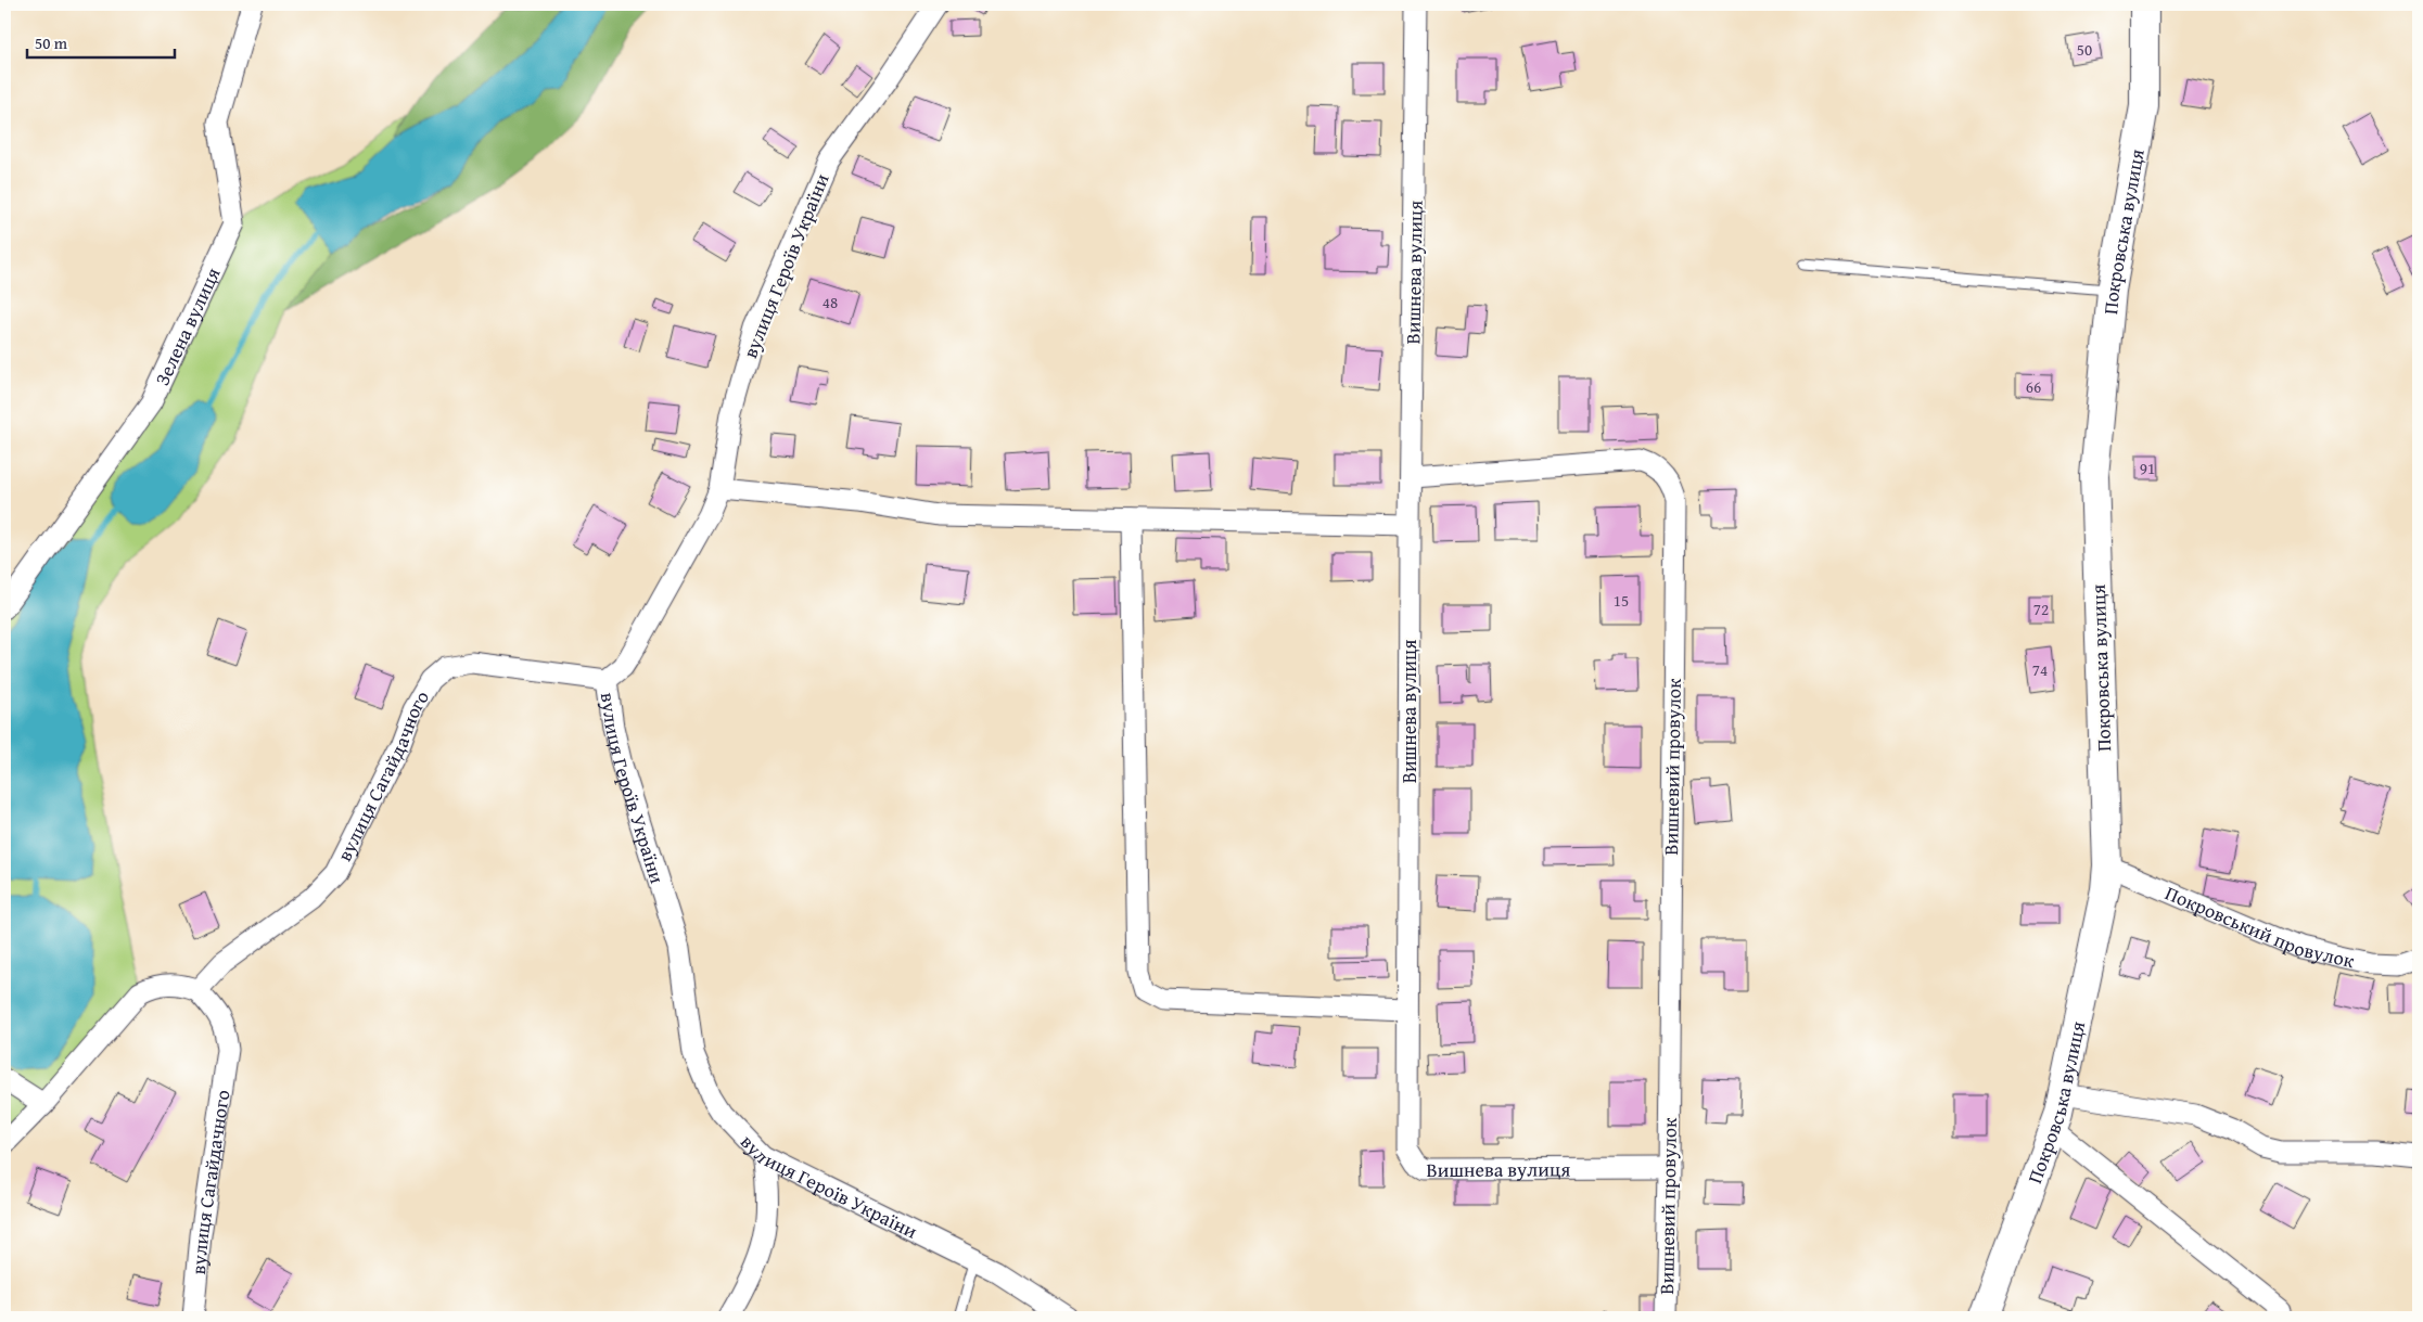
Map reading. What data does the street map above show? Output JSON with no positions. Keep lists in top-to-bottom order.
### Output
{
  "streets": {
    "street": [
      "Покровська вулиця",
      "вулиця Героїв України",
      "Вишнева вулиця",
      "Зелена вулиця",
      "Вишневий провулок",
      "вулиця Сагайдачного",
      "Покровський провулок"
    ]
  },
  "crossings": [
    ["Покровська вулиця", "Покровський провулок"],
    ["вулиця Героїв України", "вулиця Сагайдачного"],
    ["Вишнева вулиця", "Вишневий провулок"]
  ],
  "house_numbers": [
    "50",
    "48",
    "66",
    "91",
    "15",
    "72",
    "74"
  ],
  "scale_bar": "50 m"
}
